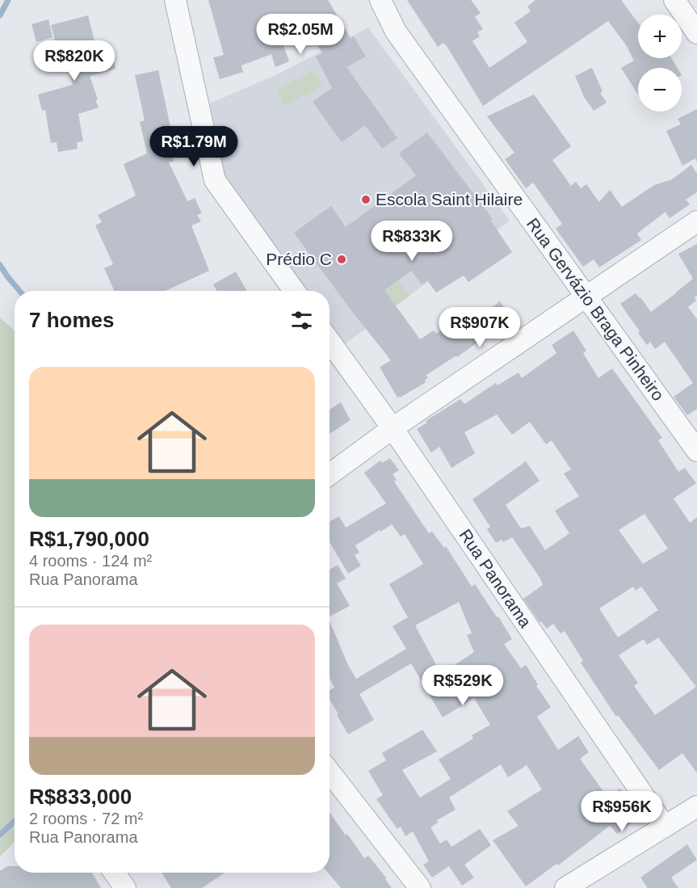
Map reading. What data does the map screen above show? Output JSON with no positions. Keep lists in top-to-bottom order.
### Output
{
  "streets": {
    "street": ["Rua Gervázio Braga Pinheiro", "Rua Panorama"]
  },
  "places": ["Escola Saint Hilaire", "Prédio C"],
  "page": {
    "price": [
      "R$2.05M",
      "R$820K",
      "R$1.79M",
      "R$833K",
      "R$907K",
      "R$529K",
      "R$956K"
    ],
    "map_buttons": ["+", "−"],
    "heading": "7 homes",
    "list": [
      {
        "name": "R$1,790,000",
        "note": "4 rooms · 124 m² · Rua Panorama"
      },
      {
        "name": "R$833,000",
        "note": "2 rooms · 72 m² · Rua Panorama"
      }
    ]
  }
}
